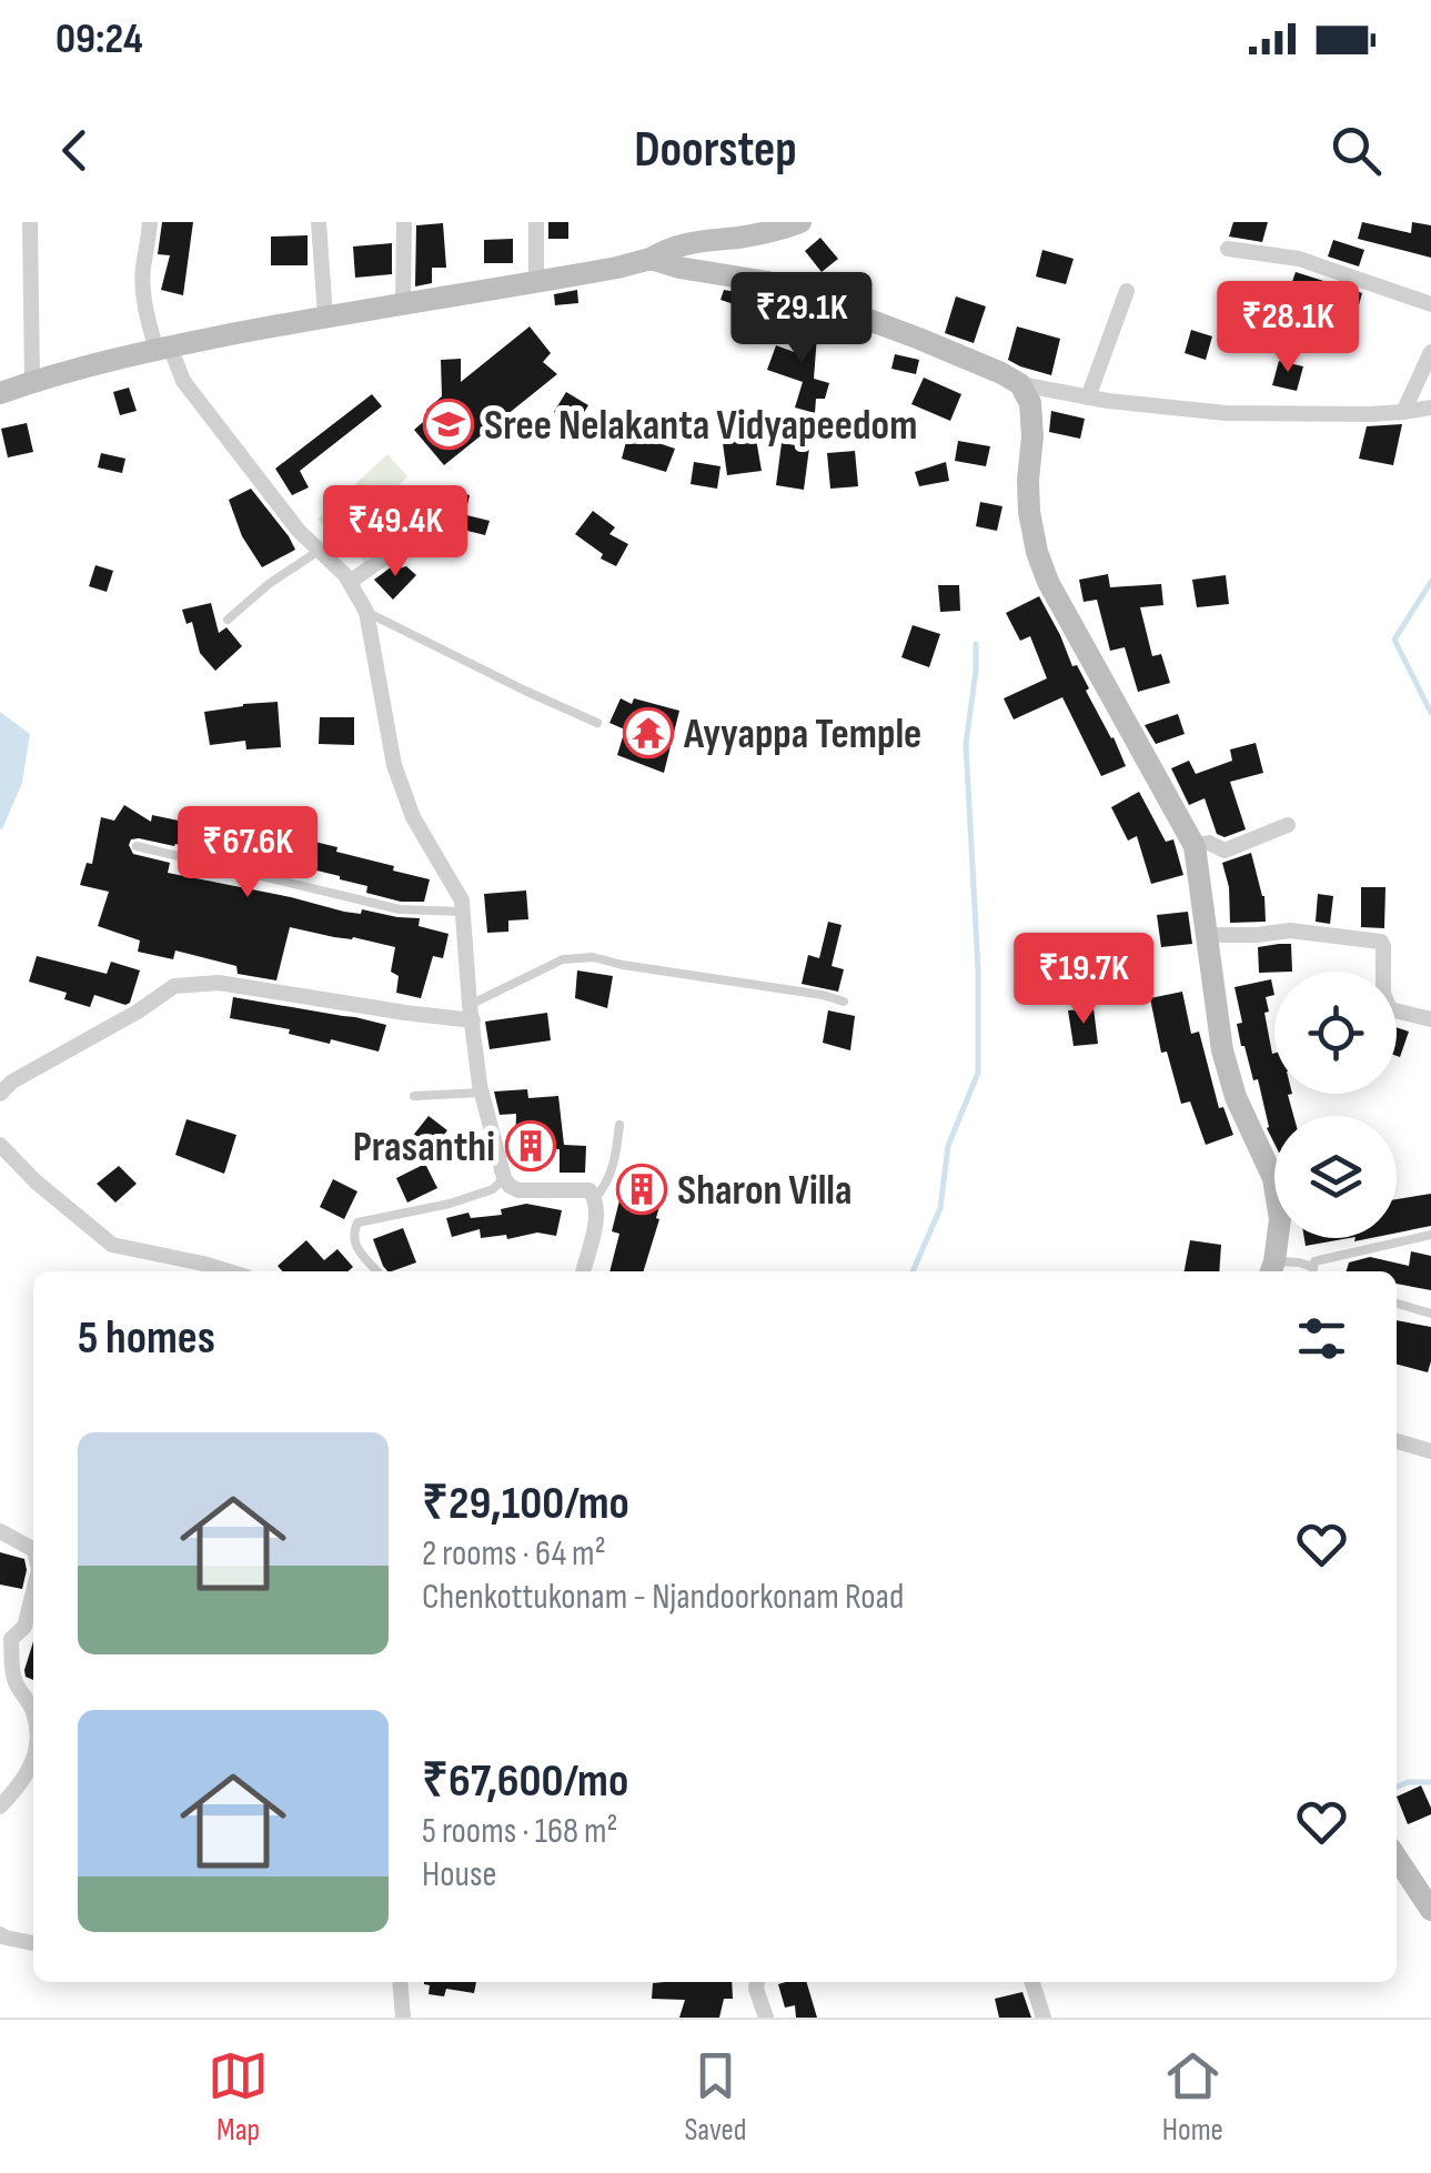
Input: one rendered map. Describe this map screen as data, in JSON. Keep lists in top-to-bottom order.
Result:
{
  "places": {
    "school or university": ["Sree Nelakanta Vidyapeedom"],
    "temple": ["Ayyappa Temple"],
    "building": ["Prasanthi", "Sharon Villa"]
  },
  "page": {
    "status": "09:24",
    "header": "Doorstep",
    "price": [
      "₹29.1K",
      "₹28.1K",
      "₹49.4K",
      "₹67.6K",
      "₹19.7K"
    ],
    "heading": "5 homes",
    "list": [
      {
        "name": "₹29,100/mo",
        "note": "2 rooms · 64 m² · Chenkottukonam - Njandoorkonam Road"
      },
      {
        "name": "₹67,600/mo",
        "note": "5 rooms · 168 m² · House"
      }
    ],
    "tabs": ["Map", "Saved", "Home"]
  }
}
